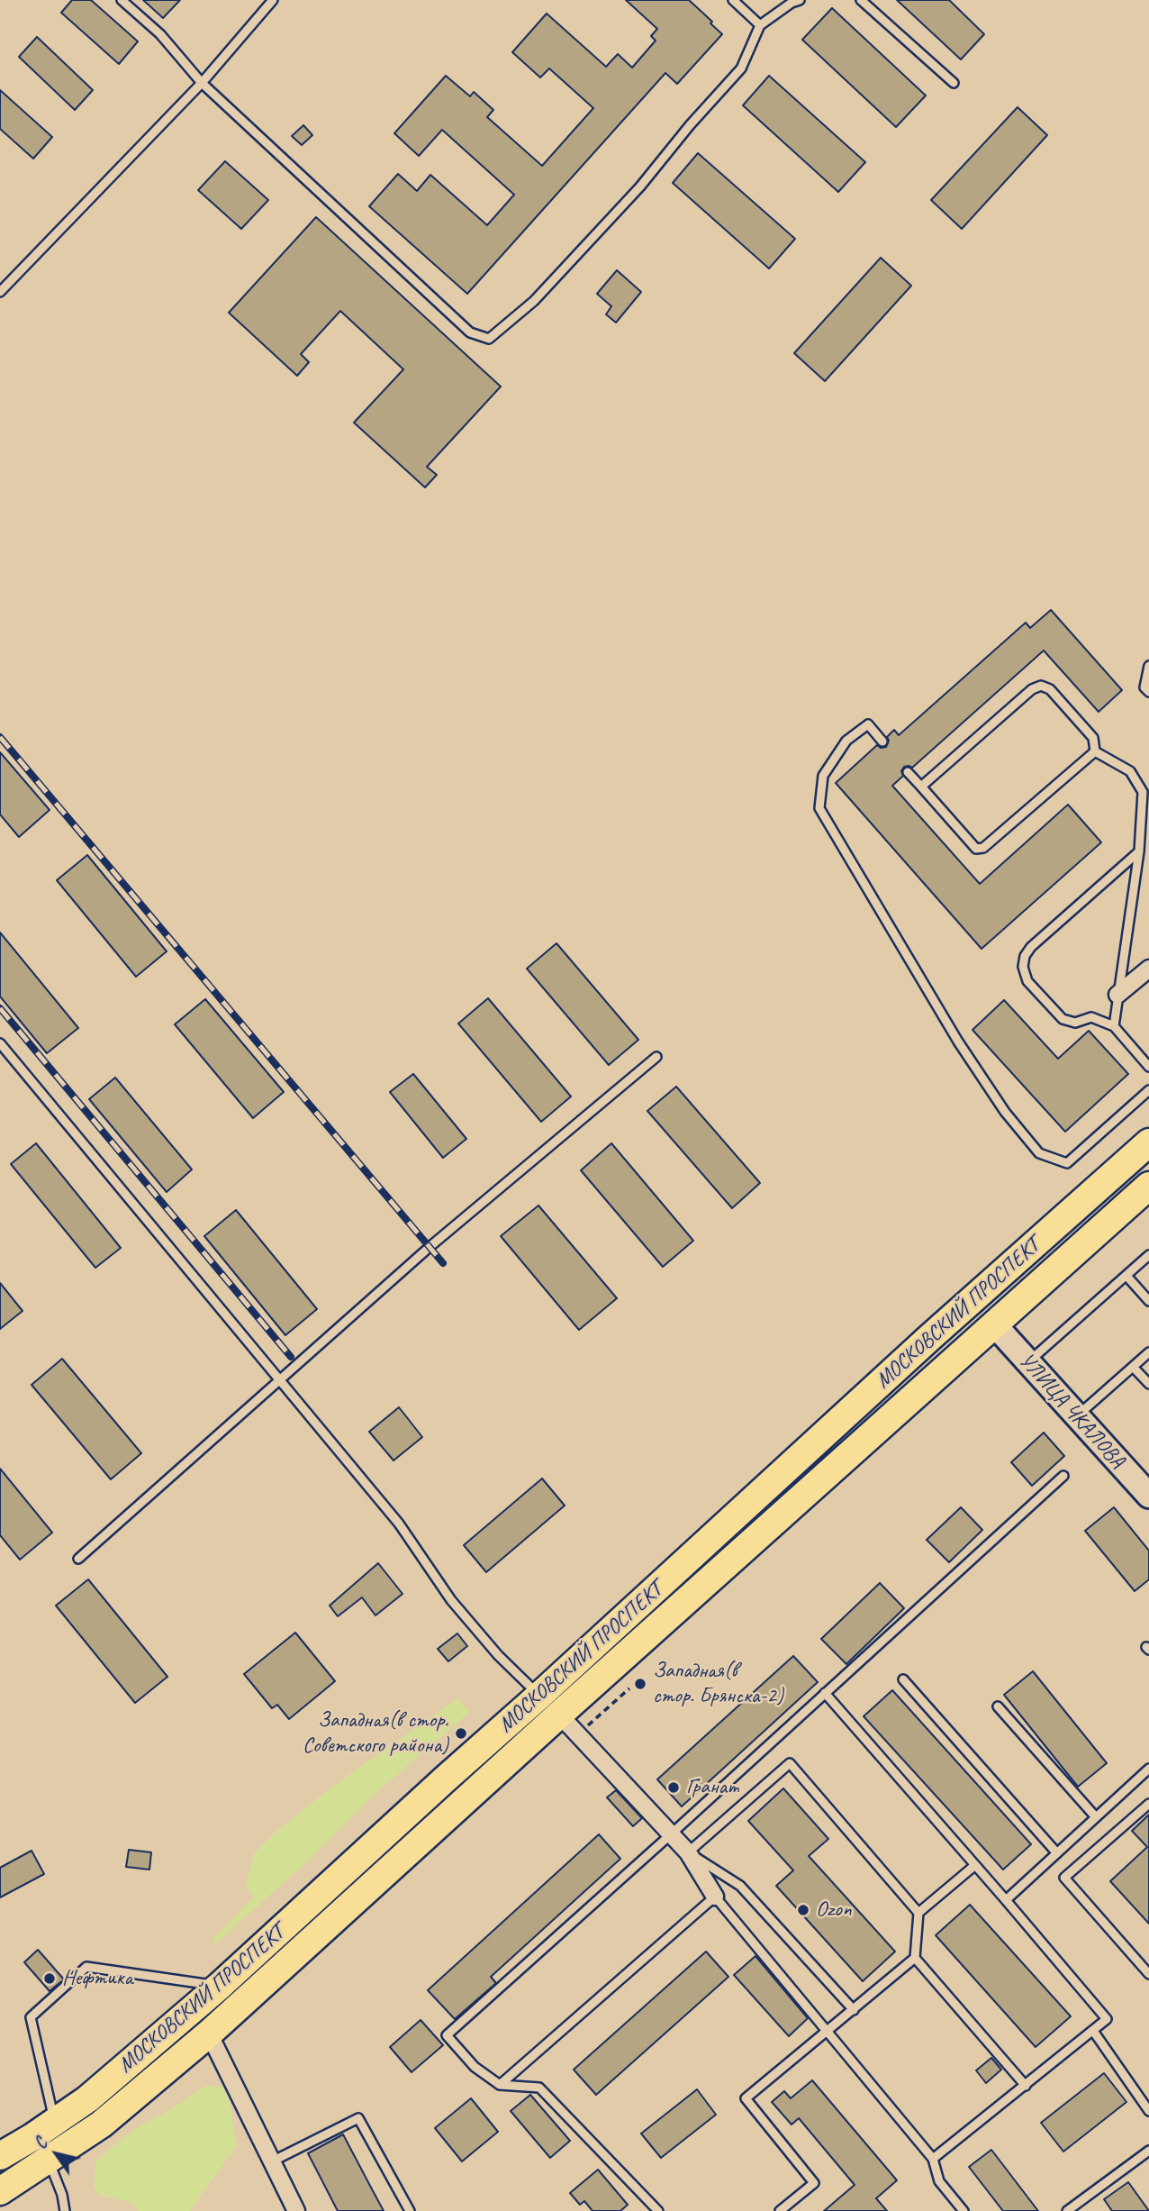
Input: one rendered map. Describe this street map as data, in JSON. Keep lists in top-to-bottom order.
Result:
{
  "streets": {
    "main road": ["МОСКОВСКИЙ ПРОСПЕКТ"],
    "street": ["УЛИЦА ЧКАЛОВА"]
  },
  "crossings": [
    ["МОСКОВСКИЙ ПРОСПЕКТ", "УЛИЦА ЧКАЛОВА"]
  ],
  "places": [
    "Западная(в стор. Брянска-2)",
    "Западная(в стор. Советского района)",
    "Гранат",
    "Ozon",
    "Нефтика"
  ],
  "north": "top left"
}
